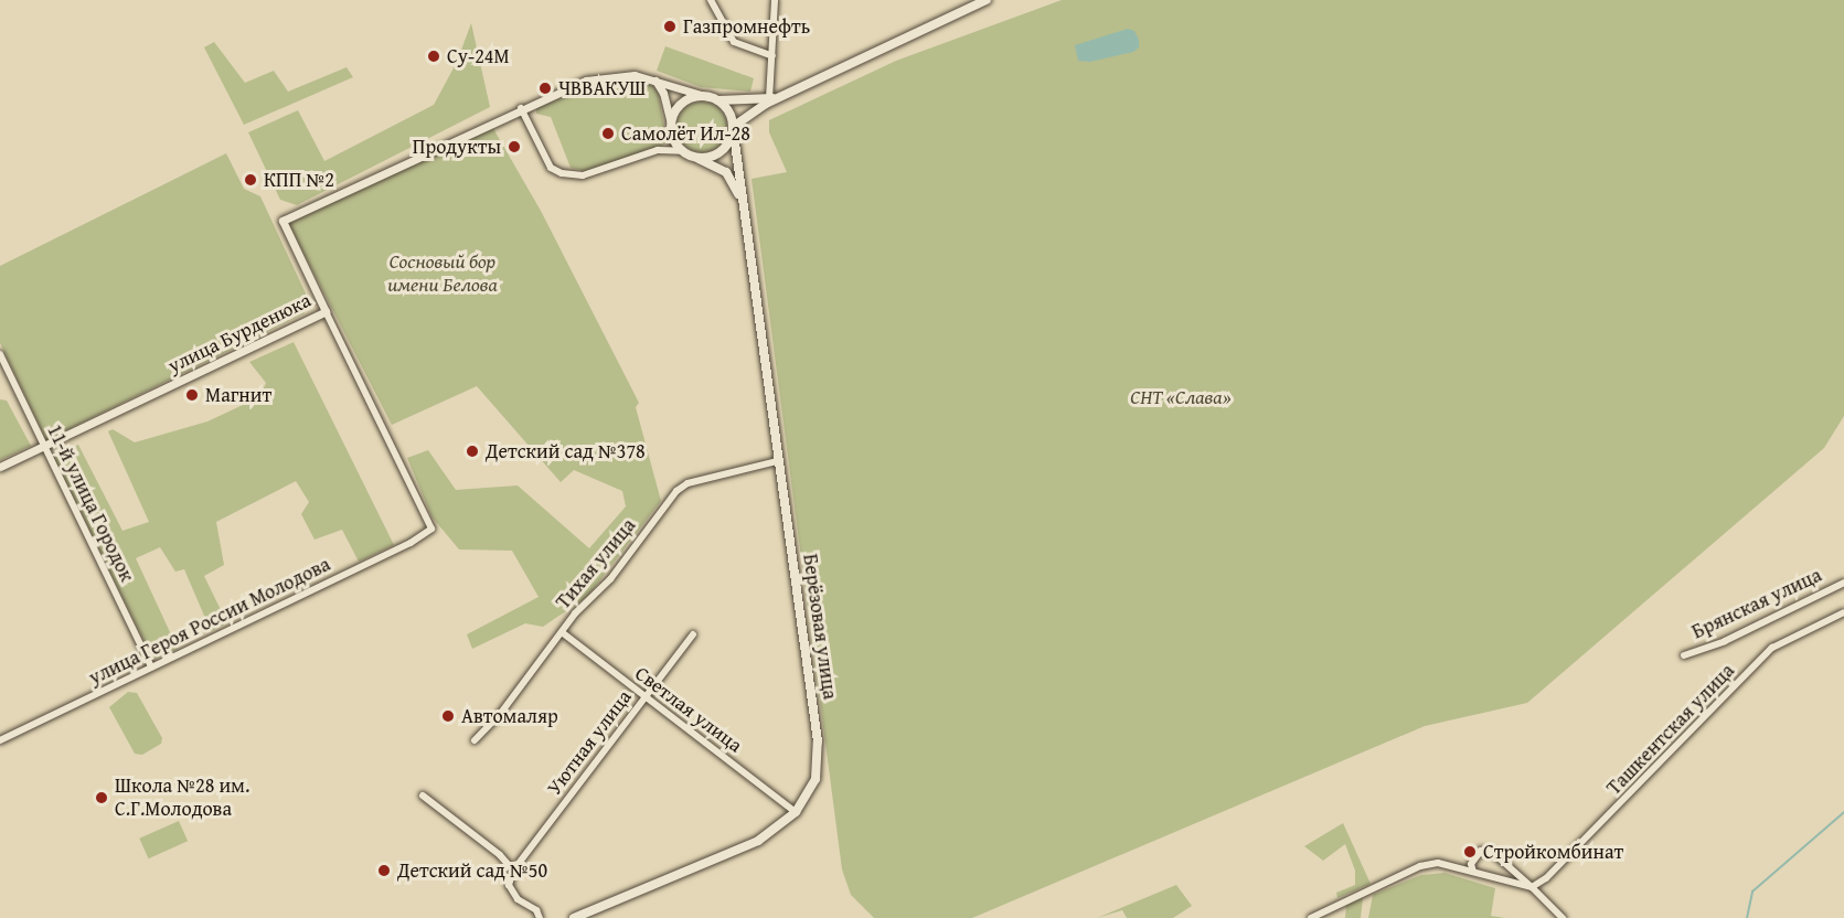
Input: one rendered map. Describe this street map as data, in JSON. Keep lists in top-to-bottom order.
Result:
{
  "streets": {
    "main road": ["Берёзовая улица"],
    "street": [
      "улица Бурденюка",
      "11-й улица Городок",
      "Тихая улица",
      "Брянская улица",
      "улица Героя России Молодова",
      "Светлая улица",
      "Ташкентская улица",
      "Уютная улица"
    ]
  },
  "crossings": [
    ["улица Бурденюка", "11-й улица Городок"],
    ["улица Бурденюка", "улица Героя России Молодова"],
    ["11-й улица Городок", "улица Героя России Молодова"],
    ["Тихая улица", "Берёзовая улица"],
    ["Тихая улица", "Светлая улица"],
    ["Берёзовая улица", "Светлая улица"],
    ["Светлая улица", "Уютная улица"]
  ],
  "parks": ["Сосновый бор имени Белова", "СНТ «Слава»"],
  "places": [
    "Газпромнефть",
    "Су-24М",
    "ЧВВАКУШ",
    "Самолёт Ил-28",
    "Продукты",
    "КПП №2",
    "Магнит",
    "Детский сад №378",
    "Автомаляр",
    "Школа №28 им. С.Г.Молодова",
    "Стройкомбинат",
    "Детский сад №50"
  ]
}
